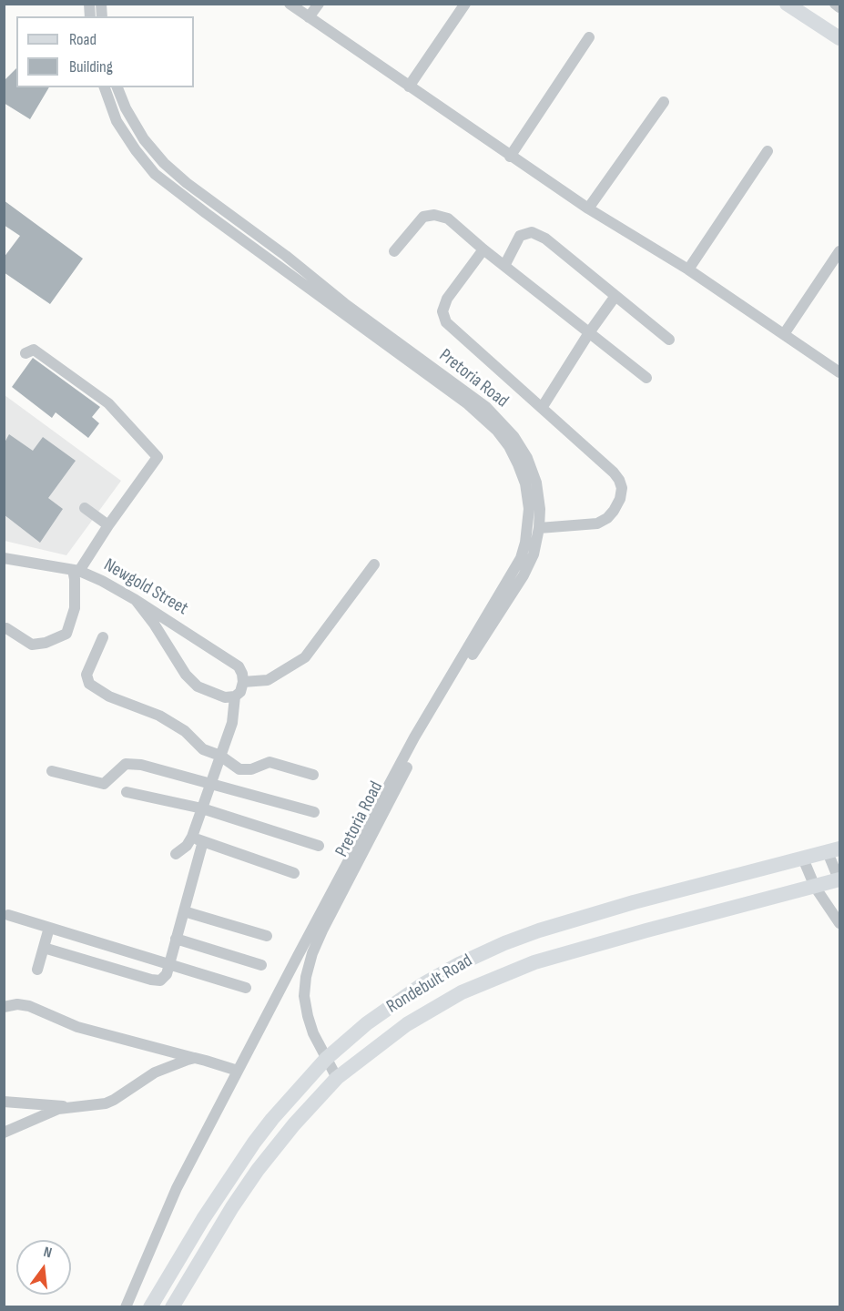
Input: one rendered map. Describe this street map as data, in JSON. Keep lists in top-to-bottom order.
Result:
{
  "streets": {
    "main road": ["Rondebult Road"],
    "street": ["Pretoria Road", "Newgold Street"]
  },
  "legend": ["Road", "Building"],
  "north": "top"
}
